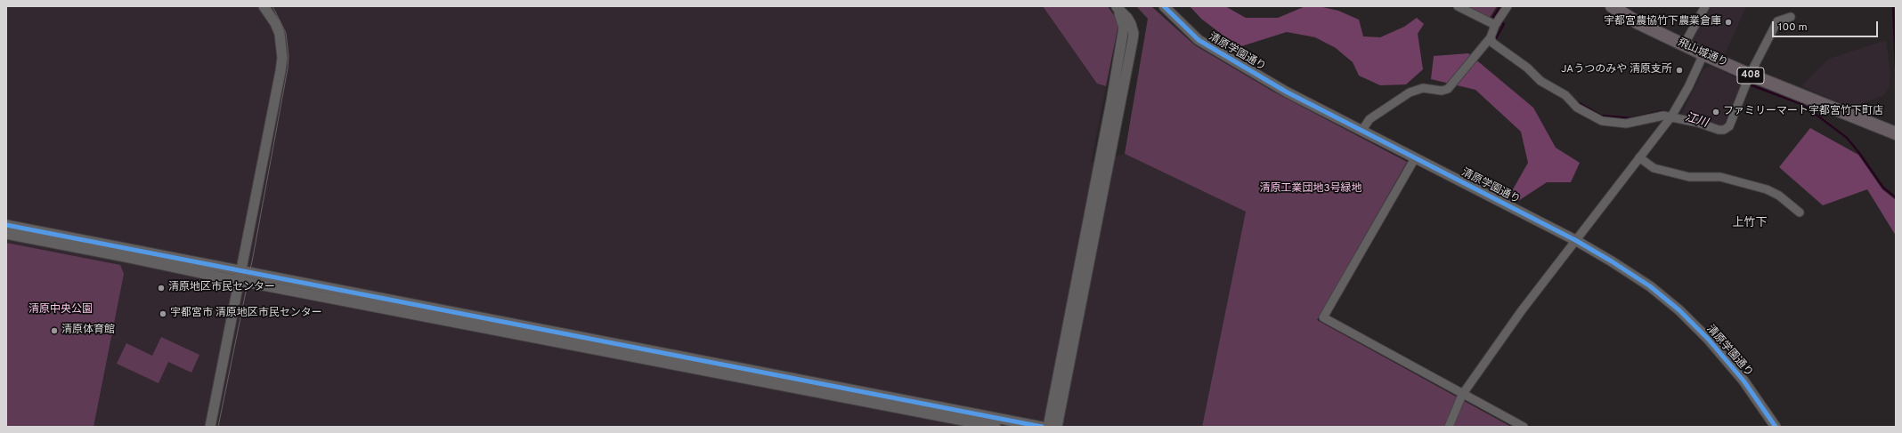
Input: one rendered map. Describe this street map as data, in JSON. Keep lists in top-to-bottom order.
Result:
{
  "streets": {
    "highway": ["飛山城通り", "408"],
    "street": ["清原学園通り"]
  },
  "districts": ["上竹下"],
  "water": ["江川"],
  "parks": ["清原工業団地3号緑地", "清原中央公園"],
  "places": [
    "宇都宮農協竹下農業倉庫",
    "JAうつのみや 清原支所",
    "ファミリーマート宇都宮竹下町店",
    "清原地区市民センター",
    "宇都宮市 清原地区市民センター",
    "清原体育館"
  ],
  "scale_bar": "100 m"
}
